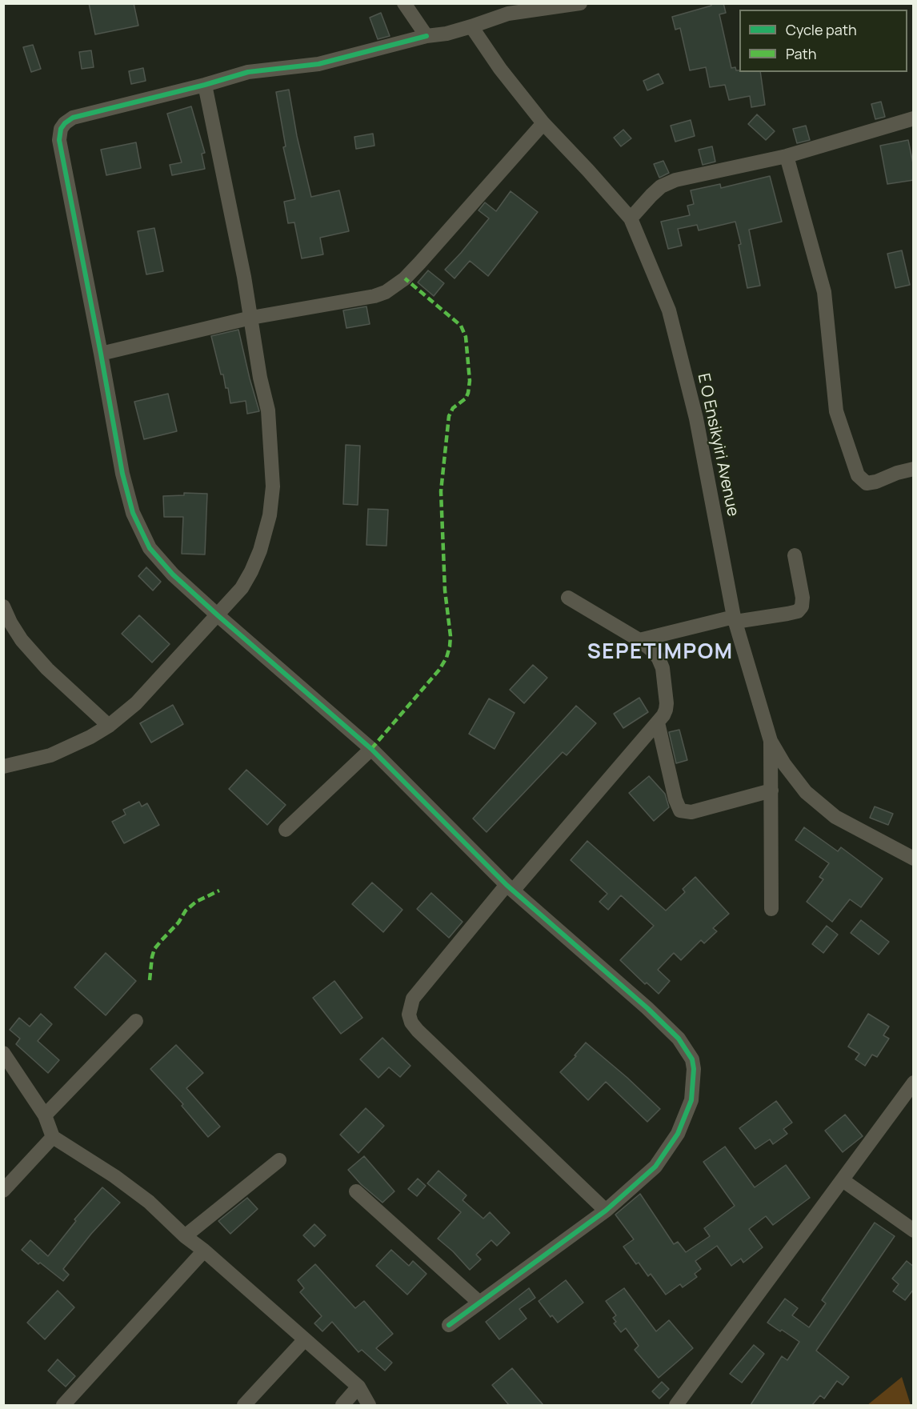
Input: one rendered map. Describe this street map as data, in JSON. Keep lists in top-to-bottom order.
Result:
{
  "streets": {
    "street": ["E O Ensikyiri Avenue"]
  },
  "districts": ["SEPETIMPOM"],
  "legend": ["Cycle path", "Path"]
}
